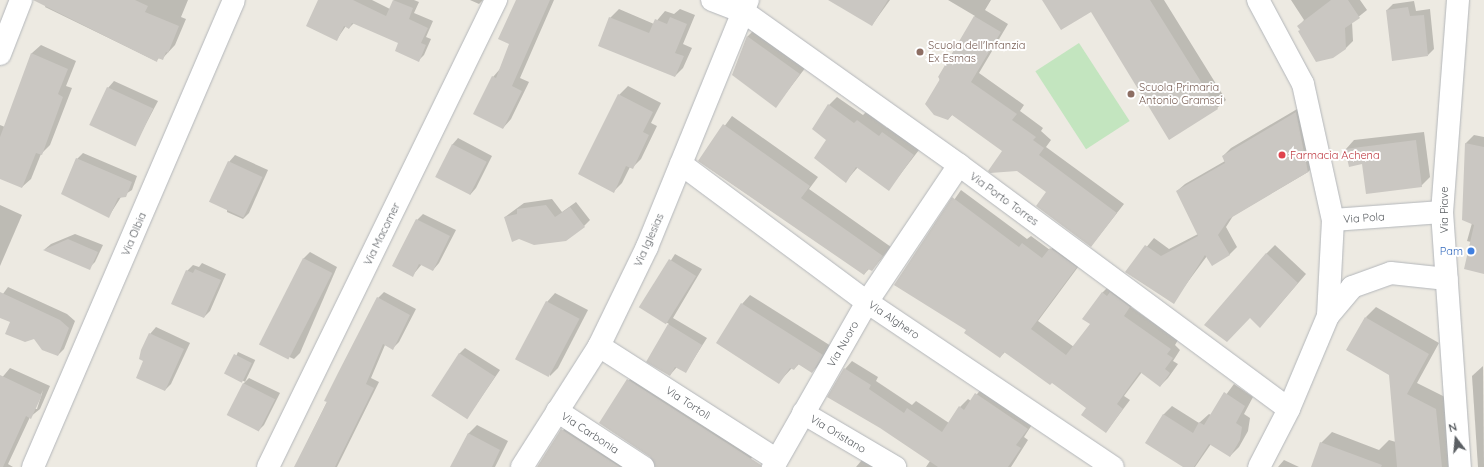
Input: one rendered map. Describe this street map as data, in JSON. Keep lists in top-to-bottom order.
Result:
{
  "streets": {
    "street": [
      "Via Porto Torres",
      "Via Piave",
      "Via Pola",
      "Via Olbia",
      "Via Macomer",
      "Via Iglesias",
      "Via Alghero",
      "Via Nuoro",
      "Via Tortolì",
      "Via Carbonia",
      "Via Oristano"
    ]
  },
  "crossings": [
    ["Via Porto Torres", "Via Pola"],
    ["Via Porto Torres", "Via Iglesias"],
    ["Via Porto Torres", "Via Nuoro"],
    ["Via Piave", "Via Pola"],
    ["Via Iglesias", "Via Alghero"],
    ["Via Iglesias", "Via Tortolì"],
    ["Via Iglesias", "Via Carbonia"],
    ["Via Alghero", "Via Nuoro"],
    ["Via Nuoro", "Via Tortolì"],
    ["Via Nuoro", "Via Oristano"]
  ],
  "places": [
    "Scuola dell'Infanzia Ex Esmas",
    "Scuola Primaria Antonio Gramsci",
    "Farmacia Achena",
    "Pam"
  ],
  "north": "top"
}
